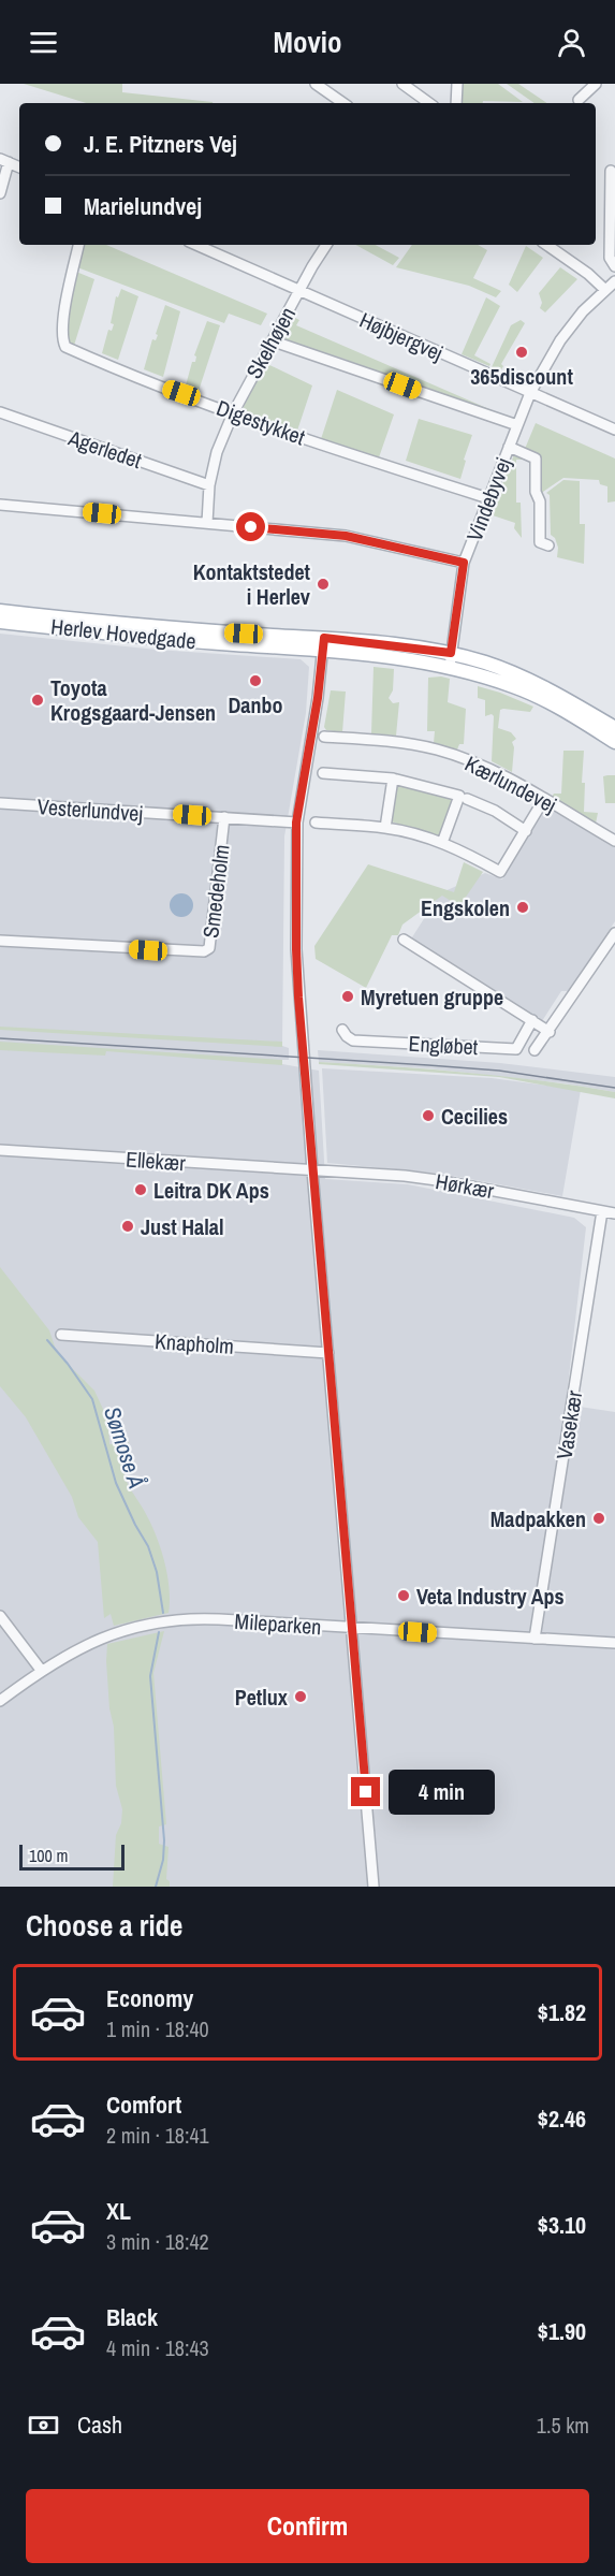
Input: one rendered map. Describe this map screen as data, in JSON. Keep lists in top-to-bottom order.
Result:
{
  "streets": {
    "main road": ["Herlev Hovedgade"],
    "street": [
      "Højbjergvej",
      "Skelhøjen",
      "Digestykket",
      "Agerledet",
      "Vindebyvej",
      "Kærlundevej",
      "Vesterlundvej",
      "Smedeholm",
      "Engløbet",
      "Ellekær",
      "Hørkær",
      "Knapholm",
      "Vasekær",
      "Mileparken"
    ]
  },
  "crossings": [
    ["Højbjergvej", "Skelhøjen"],
    ["Højbjergvej", "Vindebyvej"],
    ["Skelhøjen", "Digestykket"],
    ["Skelhøjen", "Agerledet"],
    ["Digestykket", "Vindebyvej"],
    ["Vindebyvej", "Herlev Hovedgade"],
    ["Vesterlundvej", "Smedeholm"],
    ["Ellekær", "Hørkær"],
    ["Hørkær", "Vasekær"],
    ["Vasekær", "Mileparken"]
  ],
  "water": ["Sømose Å"],
  "places": [
    "365discount",
    "Kontaktstedet i Herlev",
    "Danbo",
    "Toyota Krogsgaard-Jensen",
    "Engskolen",
    "Myretuen gruppe",
    "Cecilies",
    "Leitra DK Aps",
    "Just Halal",
    "Madpakken",
    "Veta Industry Aps",
    "Petlux"
  ],
  "scale_bar": "100 m",
  "page": {
    "header": "Movio",
    "banner": ["J. E. Pitzners Vej", "Marielundvej"],
    "bubble": "4 min",
    "scale": "100 m",
    "heading": "Choose a ride",
    "list": [
      {
        "name": "Economy",
        "note": "1 min · 18:40",
        "value": "$1.82"
      },
      {
        "name": "Comfort",
        "note": "2 min · 18:41",
        "value": "$2.46"
      },
      {
        "name": "XL",
        "note": "3 min · 18:42",
        "value": "$3.10"
      },
      {
        "name": "Black",
        "note": "4 min · 18:43",
        "value": "$1.90"
      }
    ],
    "pay": ["Cash", "1.5 km"],
    "buttons": "Confirm"
  }
}
